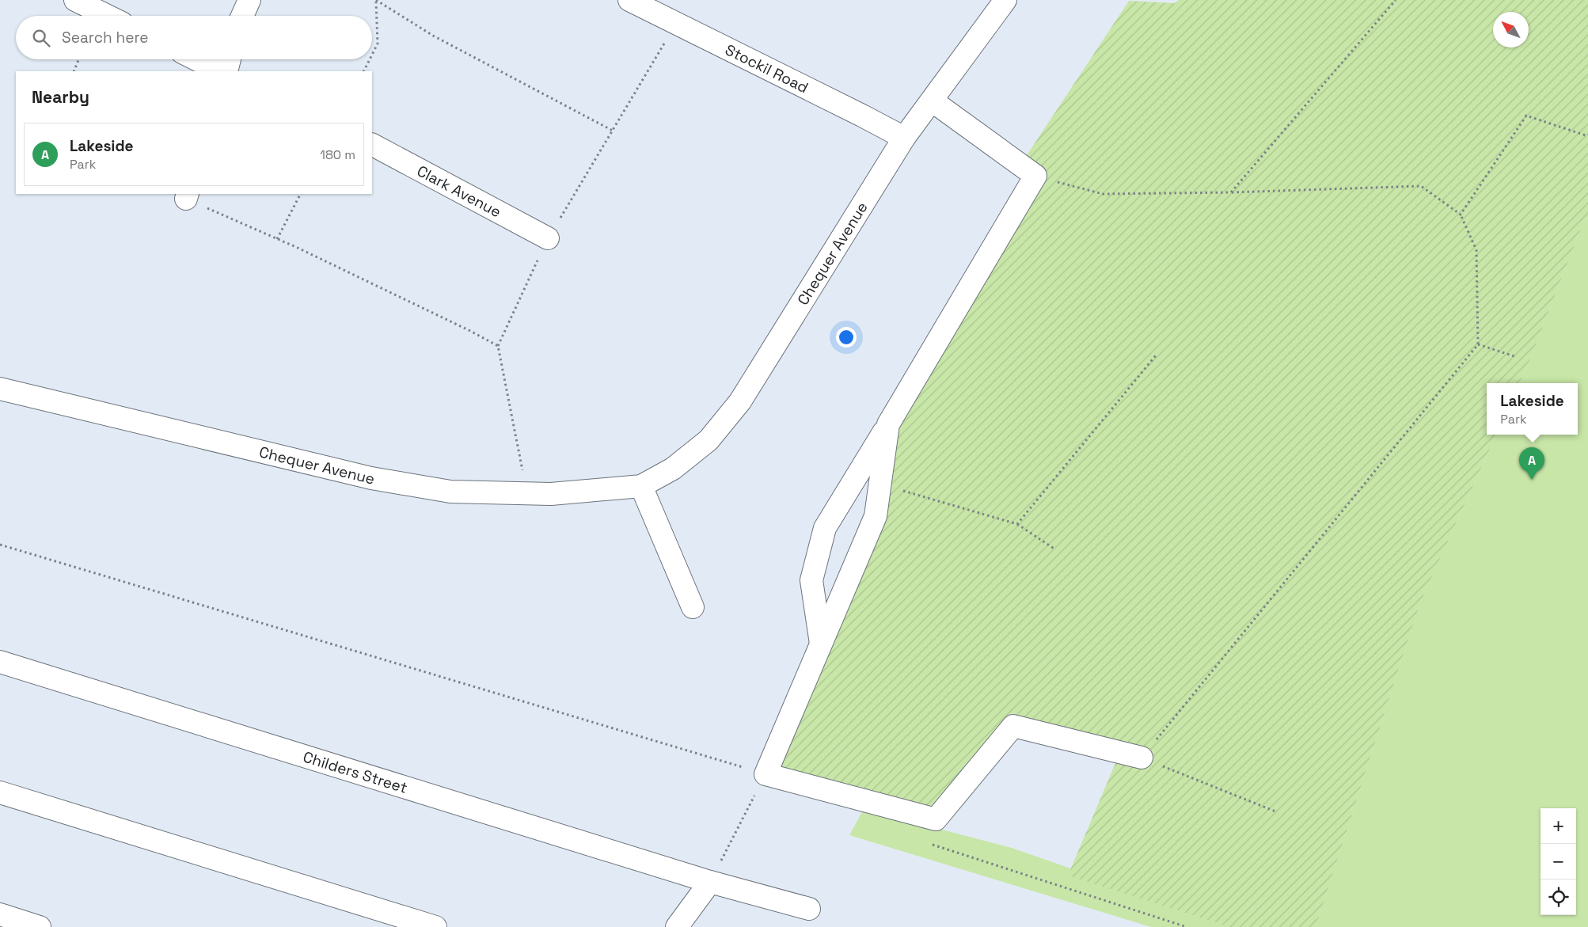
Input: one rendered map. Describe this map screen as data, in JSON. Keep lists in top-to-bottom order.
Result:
{
  "streets": {
    "street": [
      "Stockil Road",
      "Clark Avenue",
      "Chequer Avenue",
      "Childers Street"
    ]
  },
  "crossings": [
    ["Stockil Road", "Chequer Avenue"]
  ],
  "north": "top left",
  "page": {
    "search": "Search here",
    "heading": "Nearby",
    "list": [
      {
        "mark": "A",
        "name": "Lakeside",
        "note": "Park",
        "value": "180 m"
      }
    ],
    "popup": ["Lakeside", "Park"],
    "pins": "A",
    "map_buttons": ["+", "−"]
  }
}
